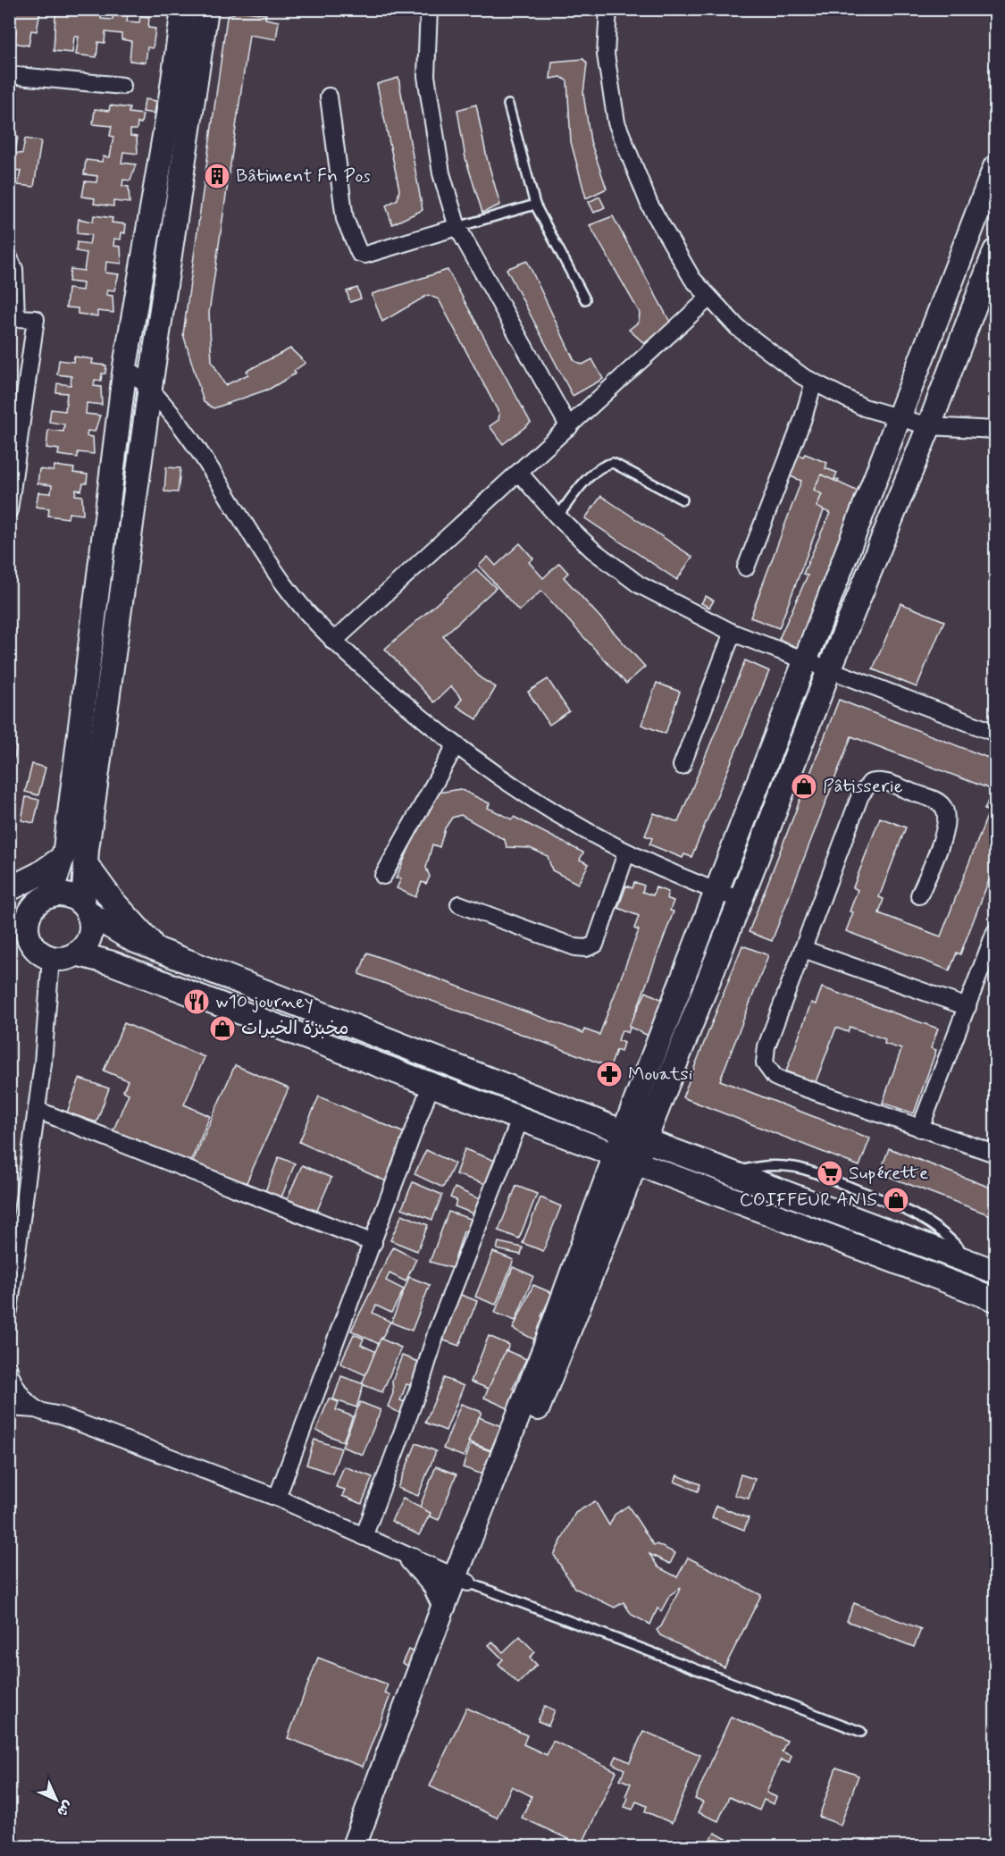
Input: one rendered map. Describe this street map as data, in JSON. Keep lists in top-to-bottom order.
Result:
{
  "places": {
    "building": ["Bâtiment Fn Pos"],
    "shop": ["Pâtisserie", "مخبزة الخيرات", "COIFFEUR ANIS"],
    "restaurant": ["w10 journey"],
    "pharmacy": ["Mouatsi"],
    "supermarket": ["Supérette"]
  },
  "north": "bottom right"
}
